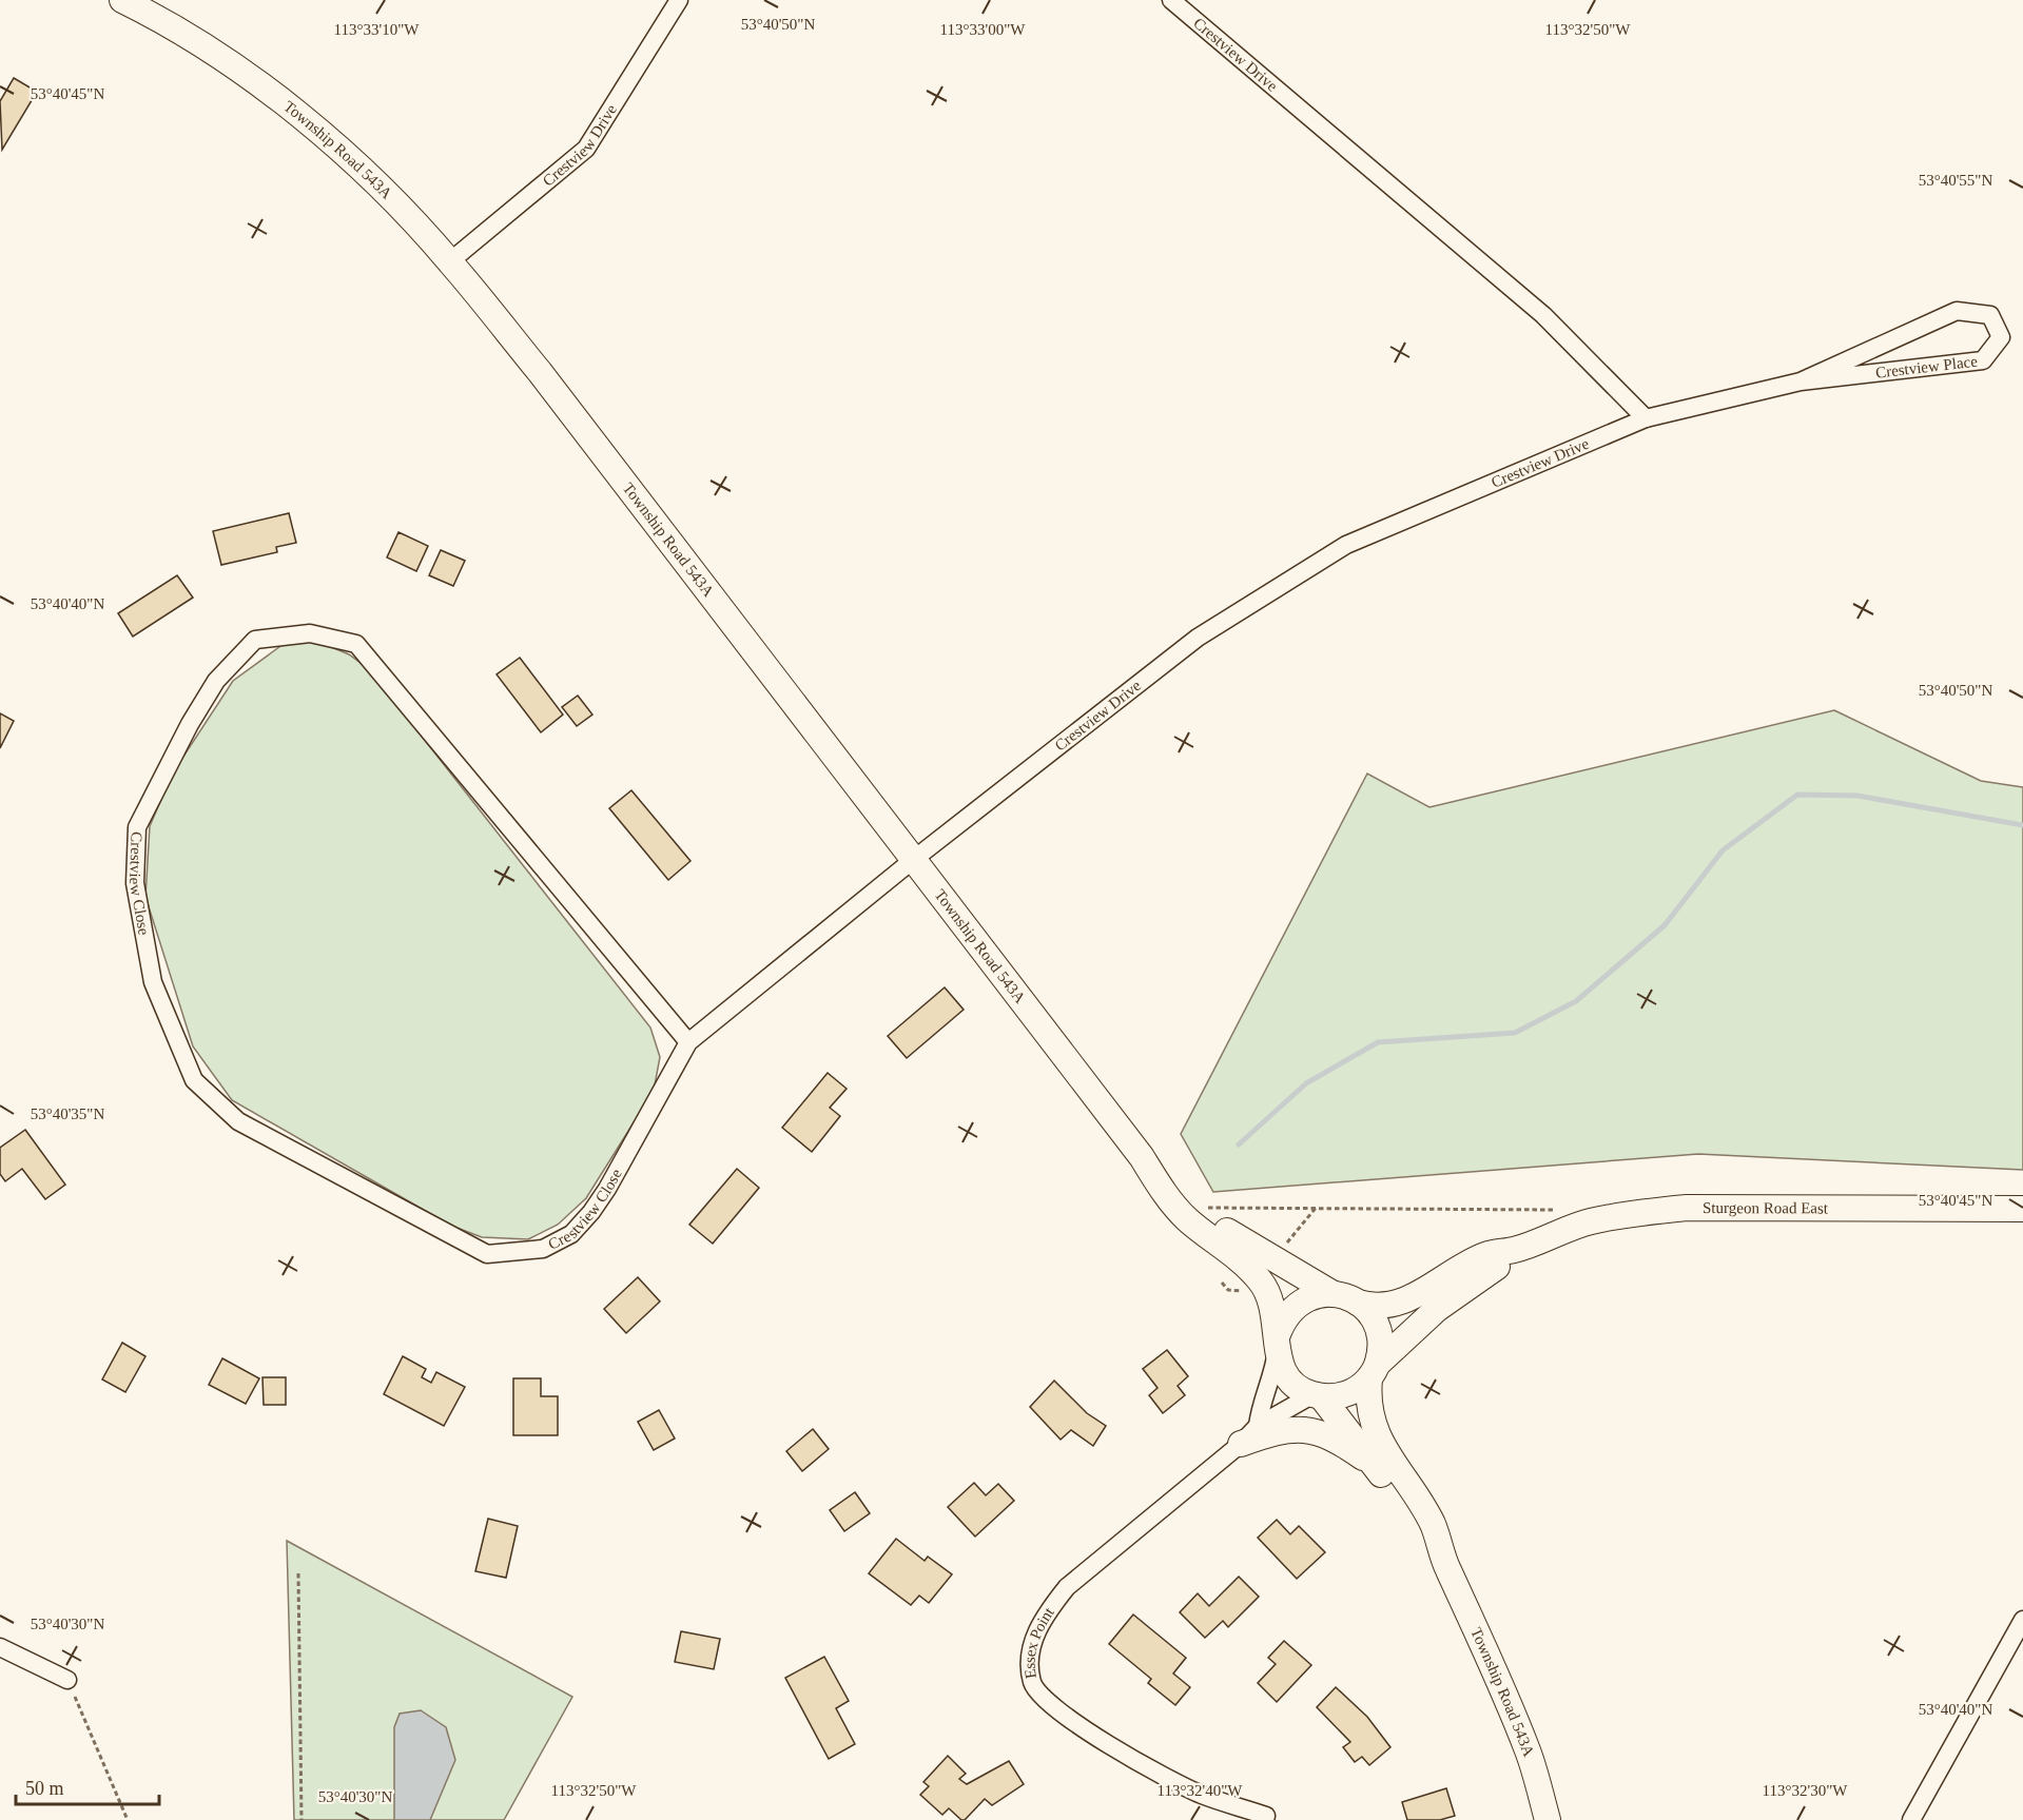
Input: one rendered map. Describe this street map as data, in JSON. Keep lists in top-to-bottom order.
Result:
{
  "streets": {
    "main road": ["Township Road 543A", "Sturgeon Road East"],
    "street": [
      "Crestview Drive",
      "Crestview Place",
      "Crestview Close",
      "Essex Point"
    ]
  },
  "crossings": [
    ["Crestview Drive", "Township Road 543A"],
    ["Crestview Drive", "Crestview Place"],
    ["Crestview Drive", "Crestview Close"],
    ["Township Road 543A", "Crestview Close"],
    ["Township Road 543A", "Sturgeon Road East"],
    ["Township Road 543A", "Essex Point"],
    ["Sturgeon Road East", "Essex Point"]
  ],
  "scale_bar": "50 m",
  "coordinates": [
    "53°40'50\"N",
    "113°33'10\"W",
    "113°33'00\"W",
    "113°32'50\"W",
    "53°40'45\"N",
    "53°40'55\"N",
    "53°40'40\"N",
    "53°40'35\"N",
    "53°40'30\"N",
    "113°32'40\"W",
    "113°32'30\"W"
  ]
}
